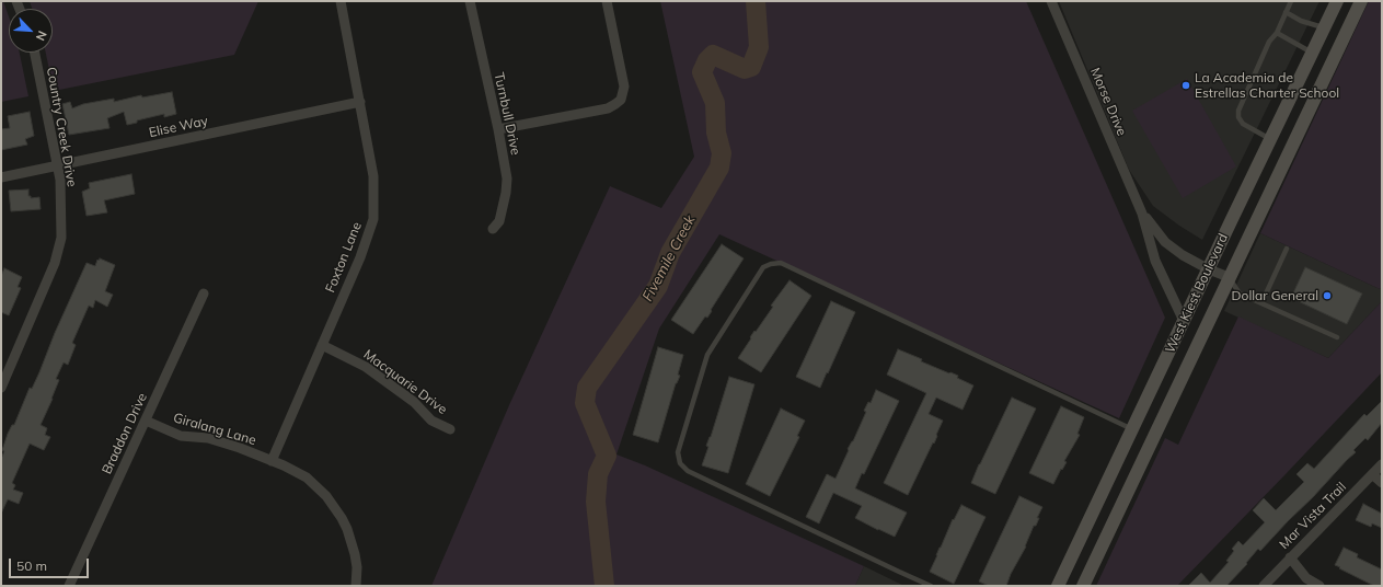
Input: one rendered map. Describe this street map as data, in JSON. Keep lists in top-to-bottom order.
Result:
{
  "streets": {
    "main road": ["West Kiest Boulevard"],
    "street": [
      "Morse Drive",
      "Turnbull Drive",
      "Country Creek Drive",
      "Elise Way",
      "Foxton Lane",
      "Macquarie Drive",
      "Giralang Lane",
      "Braddon Drive",
      "Mar Vista Trail"
    ]
  },
  "crossings": [
    ["Morse Drive", "West Kiest Boulevard"],
    ["Country Creek Drive", "Elise Way"],
    ["Elise Way", "Foxton Lane"],
    ["Foxton Lane", "Macquarie Drive"],
    ["Foxton Lane", "Giralang Lane"],
    ["Giralang Lane", "Braddon Drive"]
  ],
  "water": ["Fivemile Creek"],
  "places": ["La Academia de Estrellas Charter School", "Dollar General"],
  "scale_bar": "50 m",
  "north": "bottom right"
}
